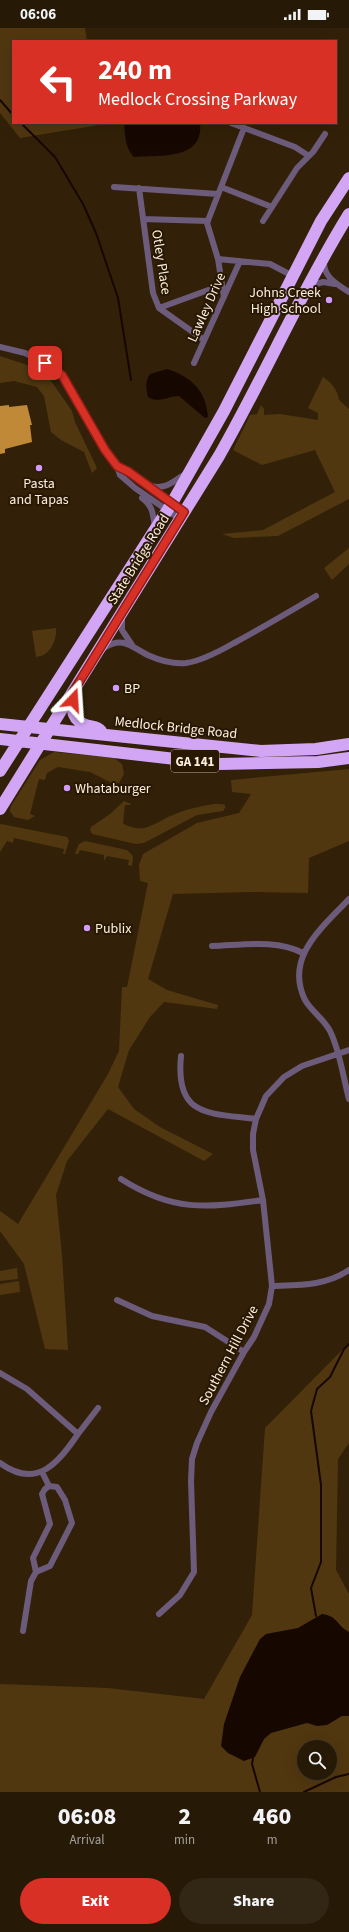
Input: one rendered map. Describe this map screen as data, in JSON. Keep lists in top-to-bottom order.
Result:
{
  "streets": {
    "highway": ["State Bridge Road", "Medlock Bridge Road", "GA 141"],
    "street": ["Otley Place", "Lawley Drive", "Southern Hill Drive"]
  },
  "crossings": [
    ["Otley Place", "Lawley Drive"],
    ["State Bridge Road", "Medlock Bridge Road"],
    ["State Bridge Road", "GA 141"]
  ],
  "places": [
    "Johns Creek High School",
    "Pasta and Tapas",
    "BP",
    "Whataburger",
    "Publix"
  ],
  "page": {
    "status": "06:06",
    "turn": ["240 m", "Medlock Crossing Parkway"],
    "eta": [
      "06:08",
      "Arrival",
      "2",
      "min",
      "460",
      "m"
    ],
    "buttons": ["Exit", "Share"]
  }
}
